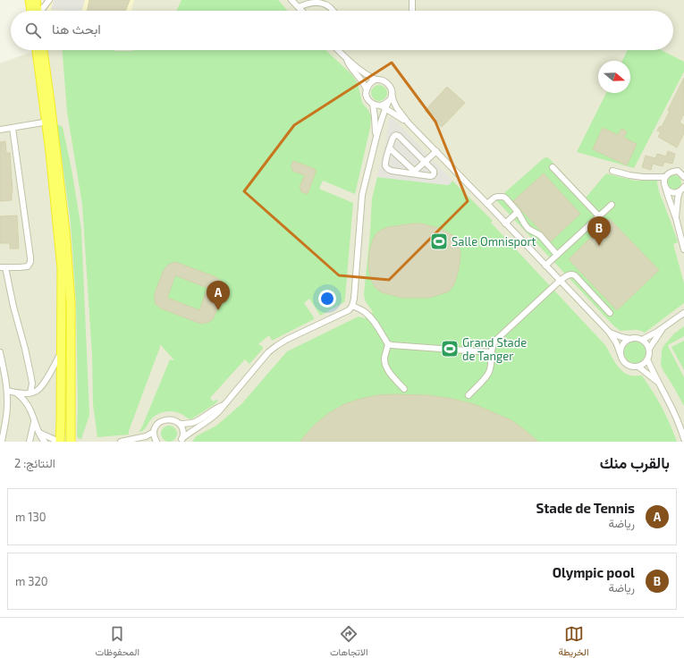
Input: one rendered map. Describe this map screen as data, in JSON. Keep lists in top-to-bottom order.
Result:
{
  "places": {
    "sports": ["Salle Omnisport", "Grand Stade de Tanger"]
  },
  "north": "right",
  "page": {
    "search": "ابحث هنا",
    "pins": ["B", "A"],
    "heading": ["بالقرب منك", "النتائج: 2"],
    "list": [
      {
        "mark": "A",
        "name": "Stade de Tennis",
        "note": "رياضة",
        "value": "130 m"
      },
      {
        "mark": "B",
        "name": "Olympic pool",
        "note": "رياضة",
        "value": "320 m"
      }
    ],
    "nav": ["الخريطة", "الاتجاهات", "المحفوظات"]
  }
}
